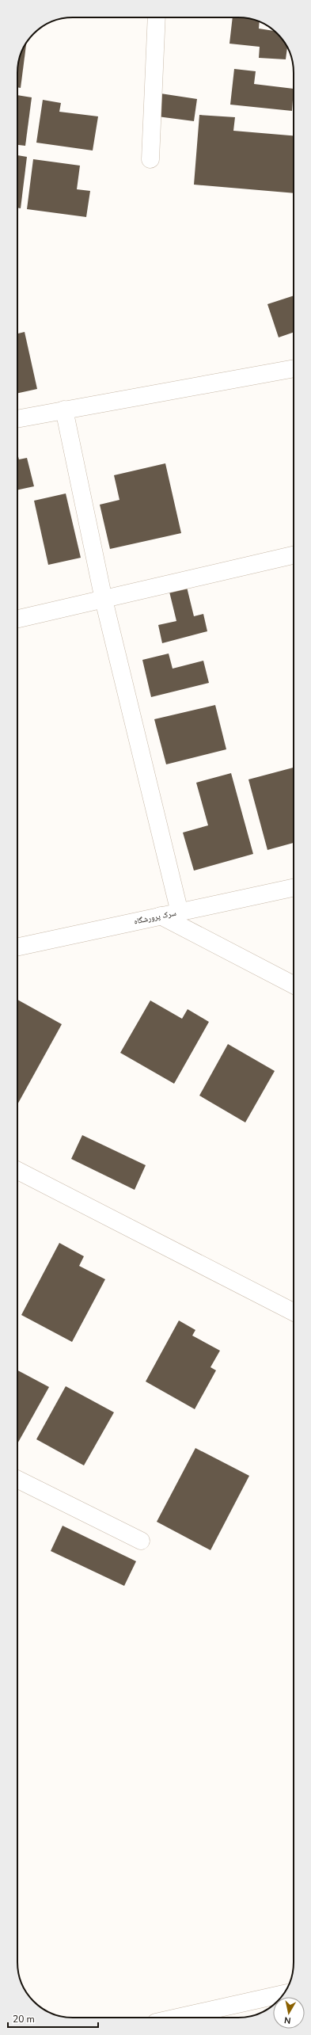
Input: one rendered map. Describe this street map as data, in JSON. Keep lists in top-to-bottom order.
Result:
{
  "streets": {
    "street": ["سرک پرورشگاه"]
  },
  "scale_bar": "20 m",
  "north": "bottom"
}
